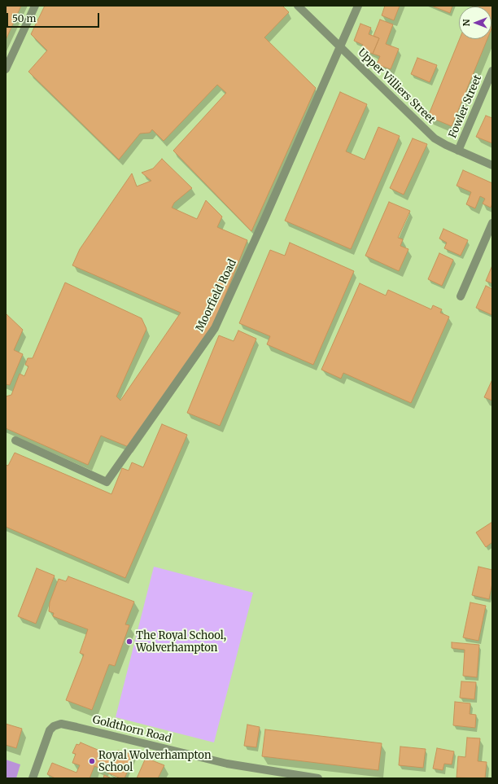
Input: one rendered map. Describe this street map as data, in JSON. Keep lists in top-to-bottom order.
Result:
{
  "streets": {
    "street": [
      "Upper Villiers Street",
      "Fowler Street",
      "Moorfield Road",
      "Goldthorn Road"
    ]
  },
  "crossings": [
    ["Upper Villiers Street", "Fowler Street"],
    ["Upper Villiers Street", "Moorfield Road"]
  ],
  "places": ["The Royal School, Wolverhampton", "Royal Wolverhampton School"],
  "scale_bar": "50 m",
  "north": "left"
}
